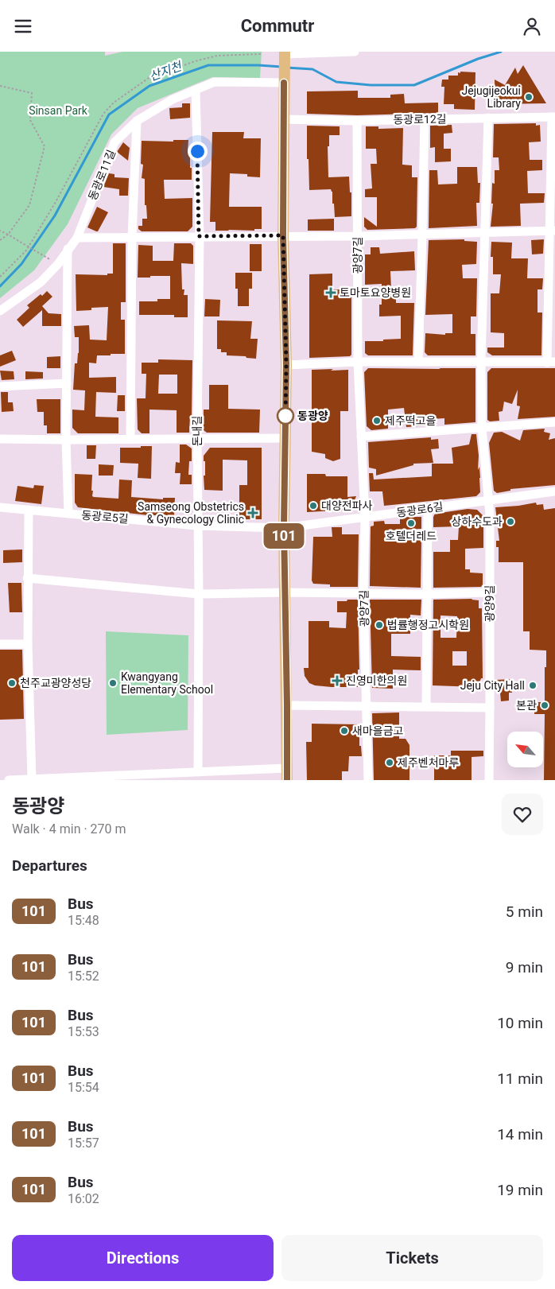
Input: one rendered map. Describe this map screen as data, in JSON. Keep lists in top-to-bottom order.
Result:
{
  "streets": {
    "street": [
      "동광로12길",
      "동광로11길",
      "광양7길",
      "돈내길",
      "동광로6길",
      "동광로5길",
      "광양9길"
    ]
  },
  "crossings": [
    ["동광로12길", "광양7길"],
    ["동광로12길", "광양9길"],
    ["동광로11길", "돈내길"],
    ["동광로11길", "동광로5길"],
    ["광양7길", "동광로6길"],
    ["돈내길", "동광로5길"],
    ["동광로6길", "동광로5길"],
    ["동광로6길", "광양9길"]
  ],
  "water": ["산지천"],
  "parks": ["Sinsan Park"],
  "places": {
    "other": [
      "Jejugijeokui Library",
      "동광양",
      "제주떡고을",
      "대양전파사",
      "상하수도과",
      "호텔더레드",
      "법률행정고시학원",
      "천주교광양성당",
      "Kwangyang Elementary School",
      "Jeju City Hall",
      "본관",
      "새마을금고",
      "제주벤처마루"
    ],
    "health": ["토마토요양병원", "Samseong Obstetrics & Gynecology Clinic", "진영미한의원"]
  },
  "lines": ["bus line 101"],
  "north": "top left",
  "page": {
    "header": "Commutr",
    "on_map": "101",
    "heading": [
      ["동광양", "Walk · 4 min · 270 m"],
      "Departures"
    ],
    "list": [
      {
        "mark": "101",
        "name": "Bus",
        "note": "15:48",
        "value": "5 min"
      },
      {
        "mark": "101",
        "name": "Bus",
        "note": "15:52",
        "value": "9 min"
      },
      {
        "mark": "101",
        "name": "Bus",
        "note": "15:53",
        "value": "10 min"
      },
      {
        "mark": "101",
        "name": "Bus",
        "note": "15:54",
        "value": "11 min"
      },
      {
        "mark": "101",
        "name": "Bus",
        "note": "15:57",
        "value": "14 min"
      },
      {
        "mark": "101",
        "name": "Bus",
        "note": "16:02",
        "value": "19 min"
      }
    ],
    "buttons": ["Directions", "Tickets"]
  }
}
